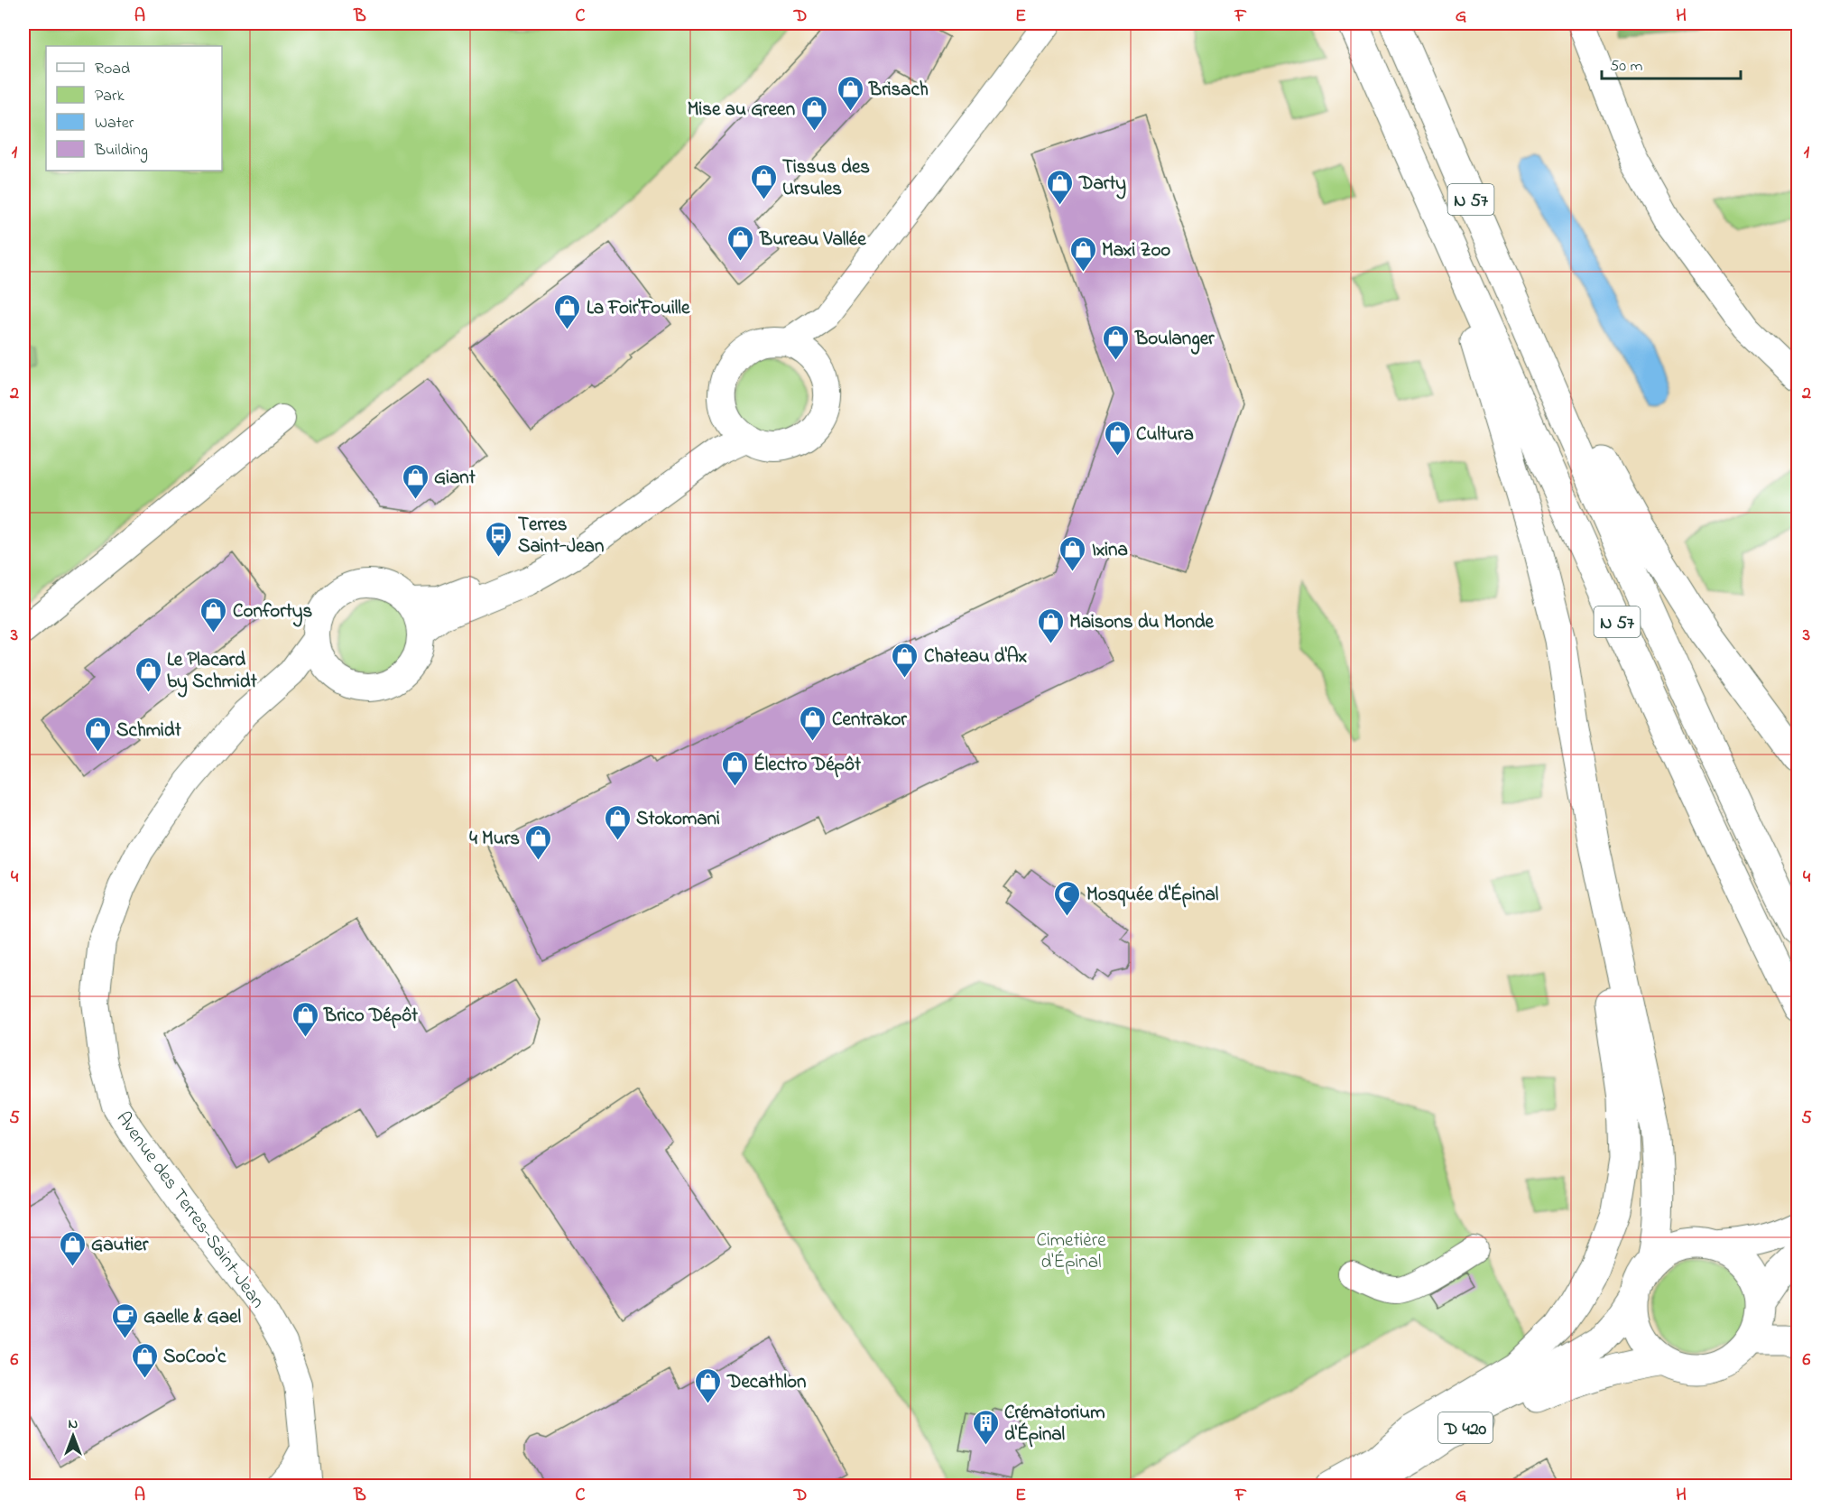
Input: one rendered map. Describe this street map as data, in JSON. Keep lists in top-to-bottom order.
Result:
{
  "streets": {
    "main road": ["N 57", "D 420"],
    "street": ["Avenue des Terres-Saint-Jean"]
  },
  "parks": ["Cimetière d'Épinal"],
  "places": {
    "shop": [
      "Brisach",
      "Mise au Green",
      "Tissus des Ursules",
      "Darty",
      "Bureau Vallée",
      "Maxi Zoo",
      "La Foir'Fouille",
      "Boulanger",
      "Cultura",
      "Giant",
      "Ixina",
      "Confortys",
      "Maisons du Monde",
      "Chateau d'Ax",
      "Le Placard by Schmidt",
      "Centrakor",
      "Schmidt",
      "Électro Dépôt",
      "Stokomani",
      "4 Murs",
      "Brico Dépôt",
      "Gautier",
      "SoCoo'c",
      "Decathlon"
    ],
    "bus stop": ["Terres Saint-Jean"],
    "mosque": ["Mosquée d'Épinal"],
    "cafe": ["Gaelle & Gael"],
    "building": ["Crématorium d'Épinal"]
  },
  "legend": [
    "Road",
    "Park",
    "Water",
    "Building"
  ],
  "scale_bar": "50 m",
  "north": "top",
  "grid": {
    "columns": [
      "A",
      "B",
      "C",
      "D",
      "E",
      "F",
      "G",
      "H"
    ],
    "rows": [
      "1",
      "2",
      "3",
      "4",
      "5",
      "6"
    ]
  }
}
